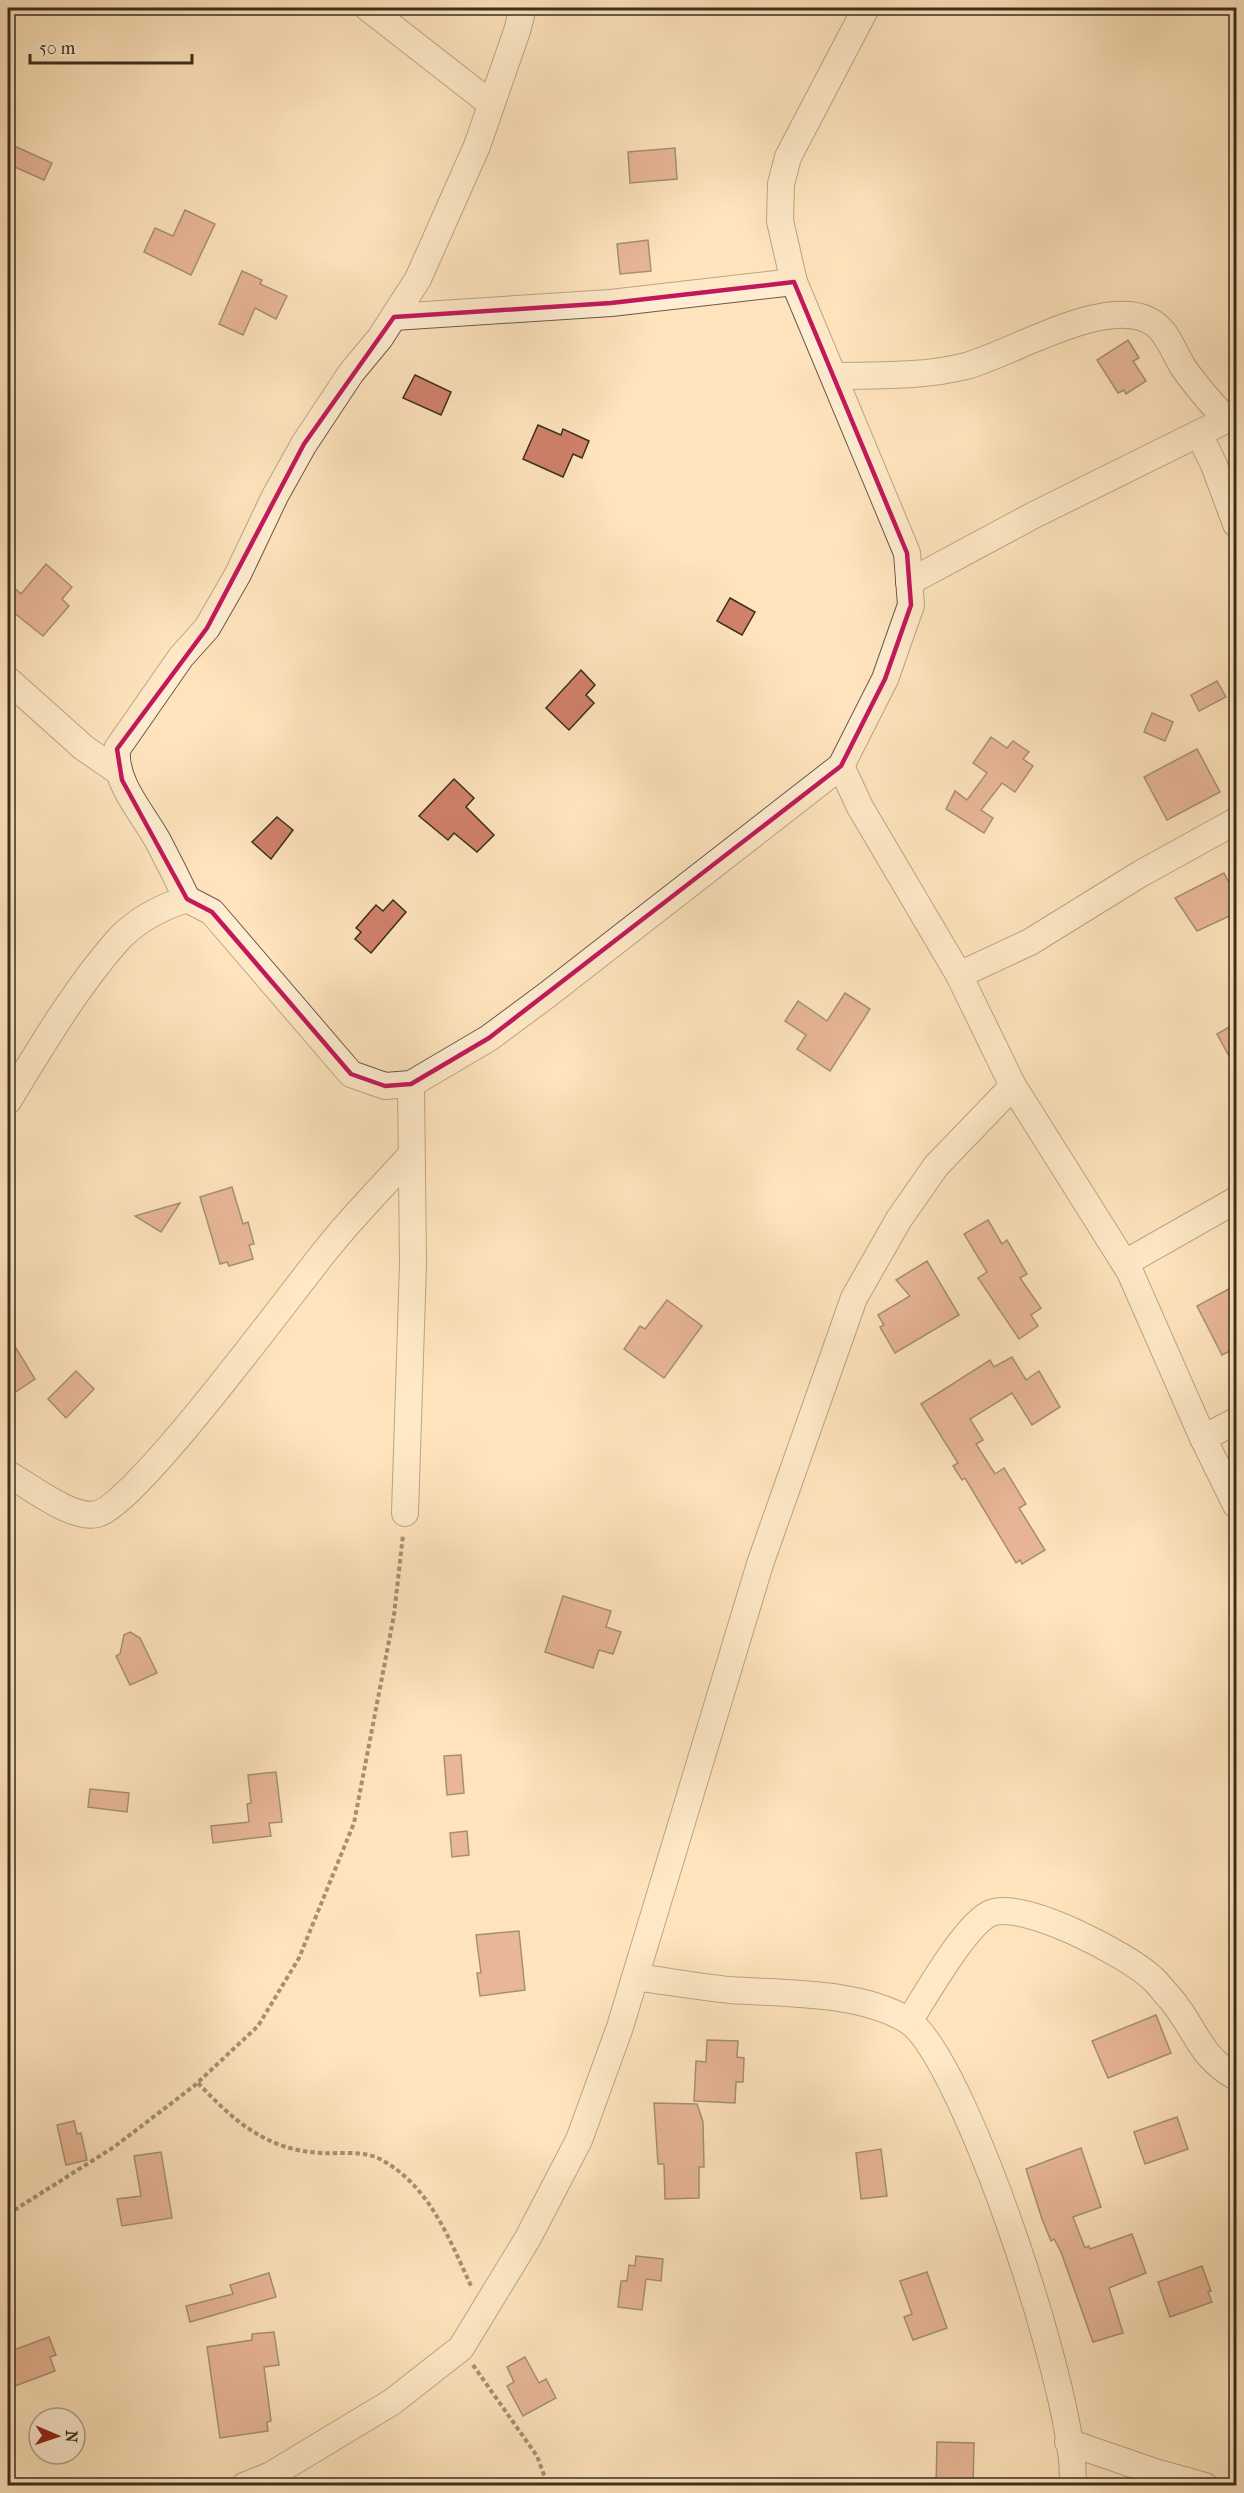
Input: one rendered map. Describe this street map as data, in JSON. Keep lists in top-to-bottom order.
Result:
{
  "scale_bar": "50 m",
  "north": "right"
}
